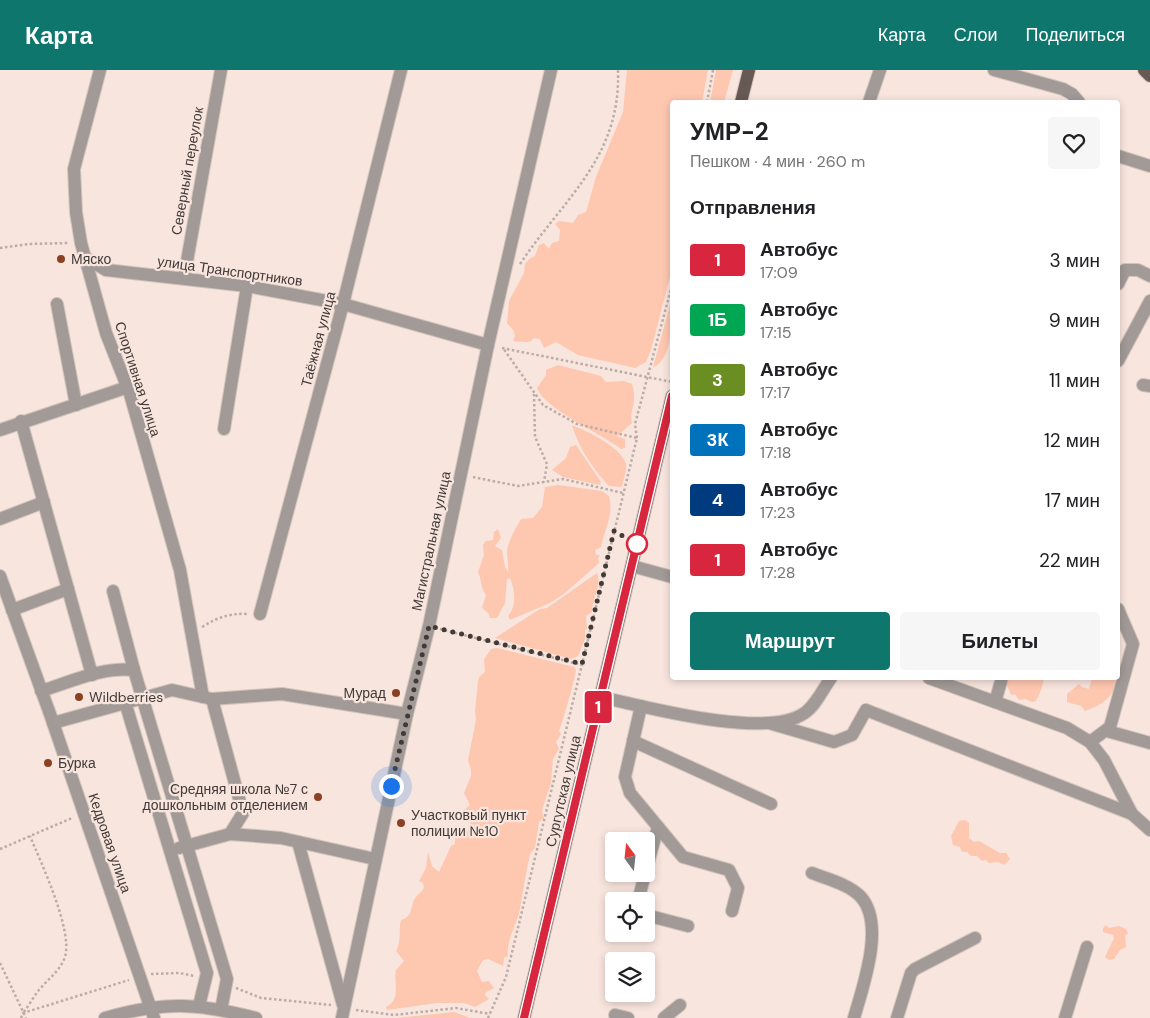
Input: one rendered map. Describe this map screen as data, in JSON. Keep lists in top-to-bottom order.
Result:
{
  "streets": {
    "main road": ["Сургутская улица"],
    "street": [
      "Северный переулок",
      "улица Транспортников",
      "Таёжная улица",
      "Спортивная улица",
      "Магистральная улица",
      "Кедровая улица"
    ]
  },
  "crossings": [
    ["Северный переулок", "улица Транспортников"],
    ["улица Транспортников", "Таёжная улица"],
    ["улица Транспортников", "Спортивная улица"],
    ["улица Транспортников", "Магистральная улица"]
  ],
  "places": [
    "Мяско",
    "Мурад",
    "Wildberries",
    "Бурка",
    "Средняя школа №7 с дошкольным отделением",
    "Участковый пункт полиции №10"
  ],
  "lines": ["bus line 1"],
  "north": "top",
  "page": {
    "header": "Карта",
    "nav": ["Карта", "Слои", "Поделиться"],
    "on_map": "1",
    "heading": [
      ["УМР-2", "Пешком · 4 мин · 260 m"],
      "Отправления"
    ],
    "list": [
      {
        "mark": "1",
        "name": "Автобус",
        "note": "17:09",
        "value": "3 мин"
      },
      {
        "mark": "1Б",
        "name": "Автобус",
        "note": "17:15",
        "value": "9 мин"
      },
      {
        "mark": "3",
        "name": "Автобус",
        "note": "17:17",
        "value": "11 мин"
      },
      {
        "mark": "3К",
        "name": "Автобус",
        "note": "17:18",
        "value": "12 мин"
      },
      {
        "mark": "4",
        "name": "Автобус",
        "note": "17:23",
        "value": "17 мин"
      },
      {
        "mark": "1",
        "name": "Автобус",
        "note": "17:28",
        "value": "22 мин"
      }
    ],
    "buttons": ["Маршрут", "Билеты"]
  }
}
